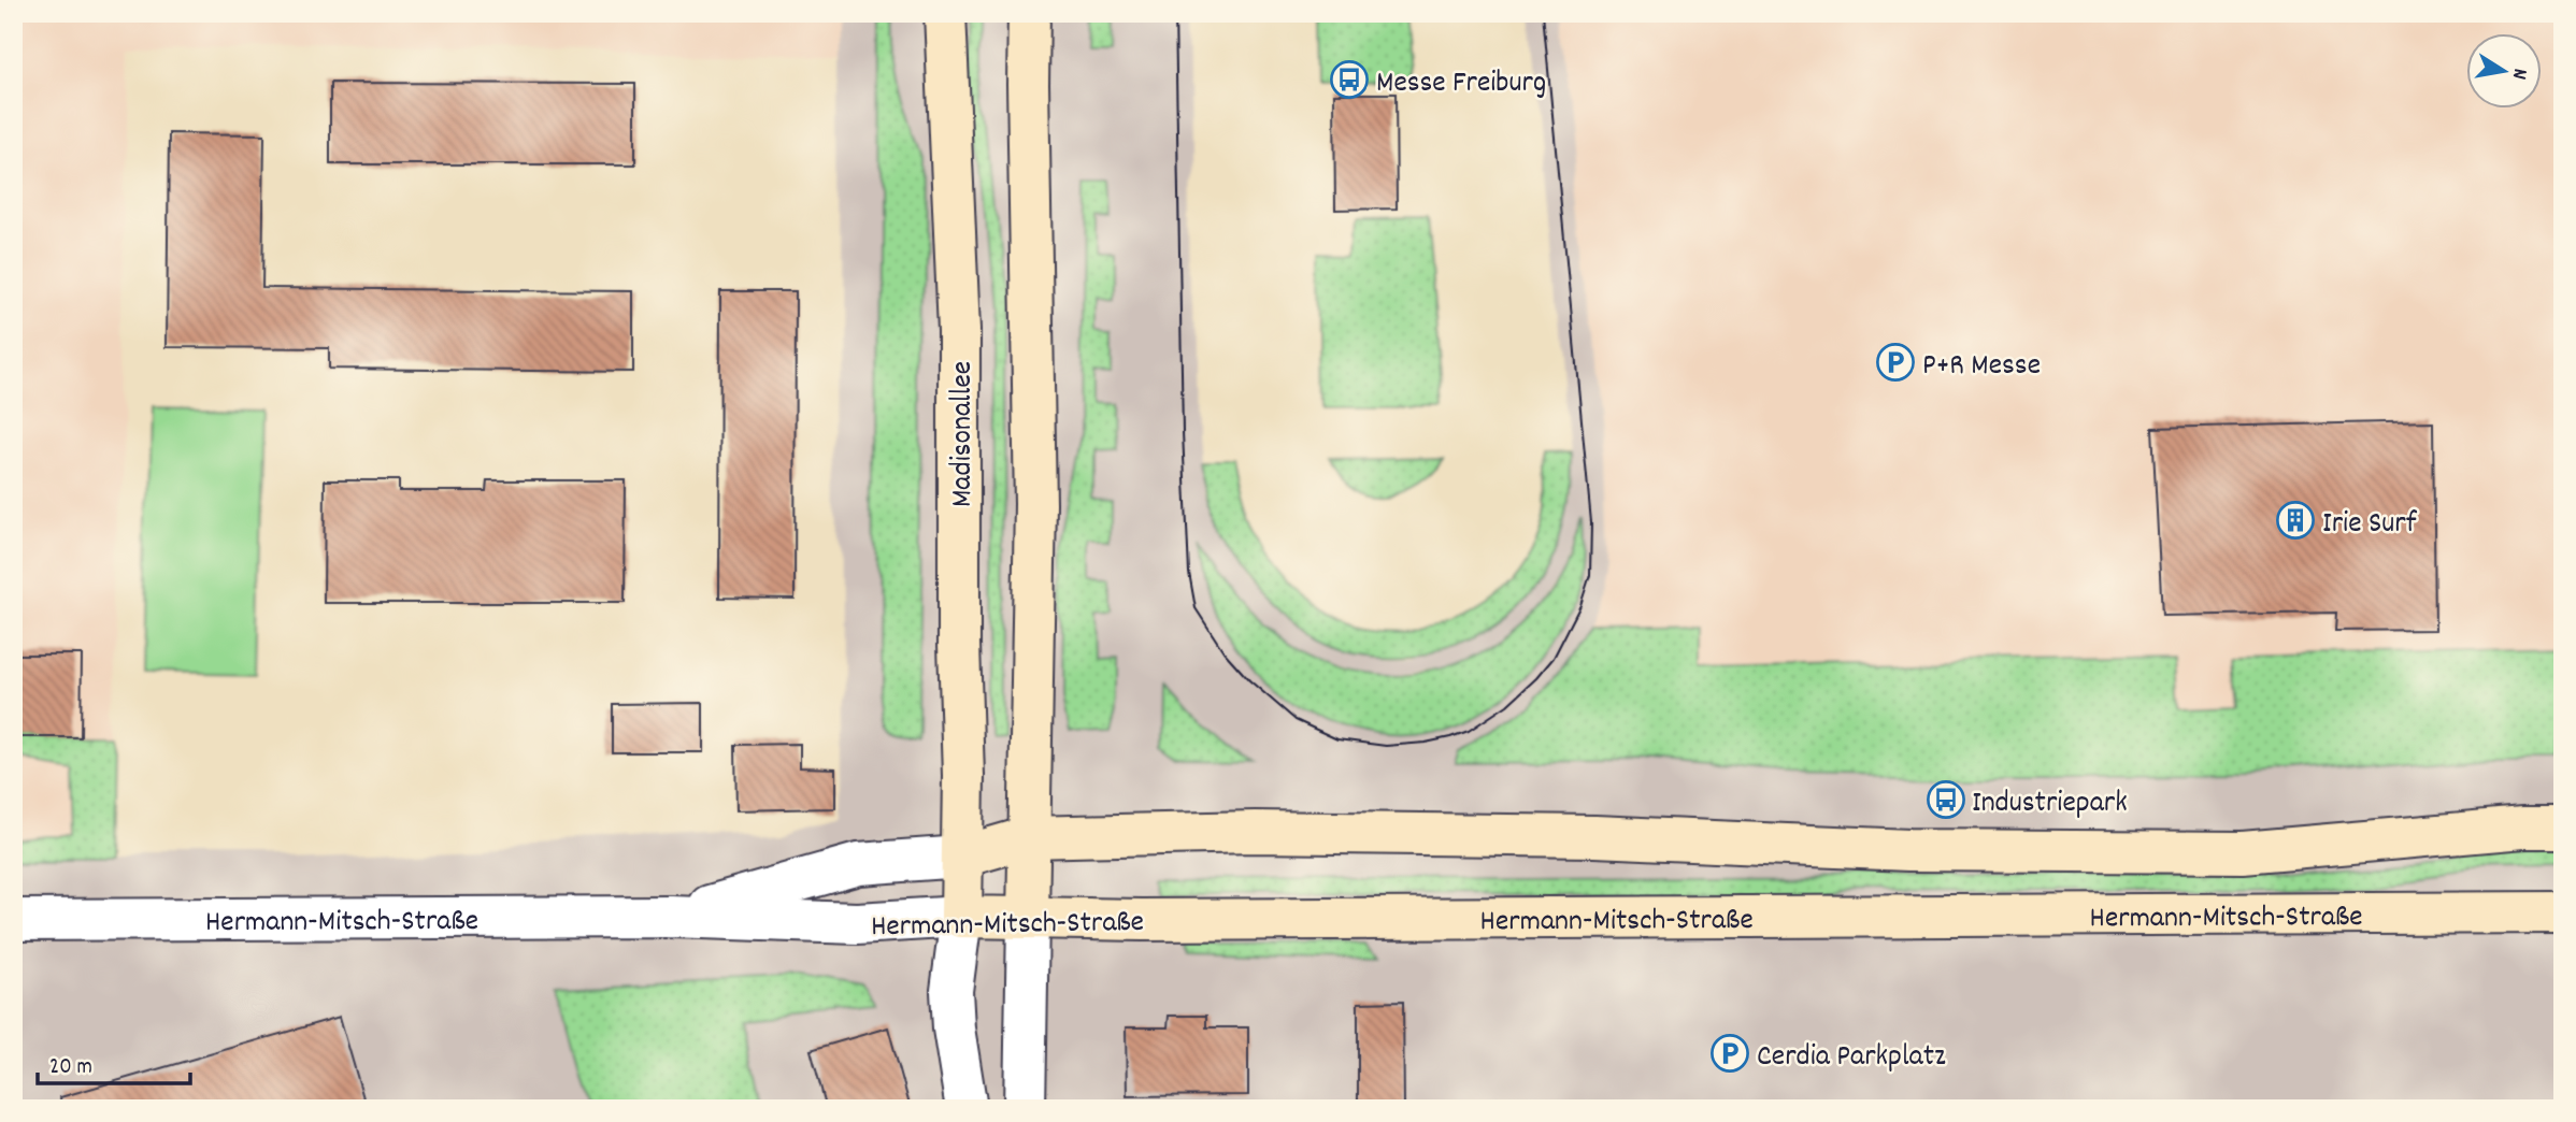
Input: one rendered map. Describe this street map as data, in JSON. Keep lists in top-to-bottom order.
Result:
{
  "streets": {
    "main road": ["Madisonallee", "Hermann-Mitsch-Straße"]
  },
  "crossings": [
    ["Madisonallee", "Hermann-Mitsch-Straße"]
  ],
  "places": {
    "bus stop": ["Messe Freiburg", "Industriepark"],
    "parking": ["P+R Messe", "Cerdia Parkplatz"],
    "building": ["Irie Surf"]
  },
  "scale_bar": "20 m",
  "north": "right"
}
